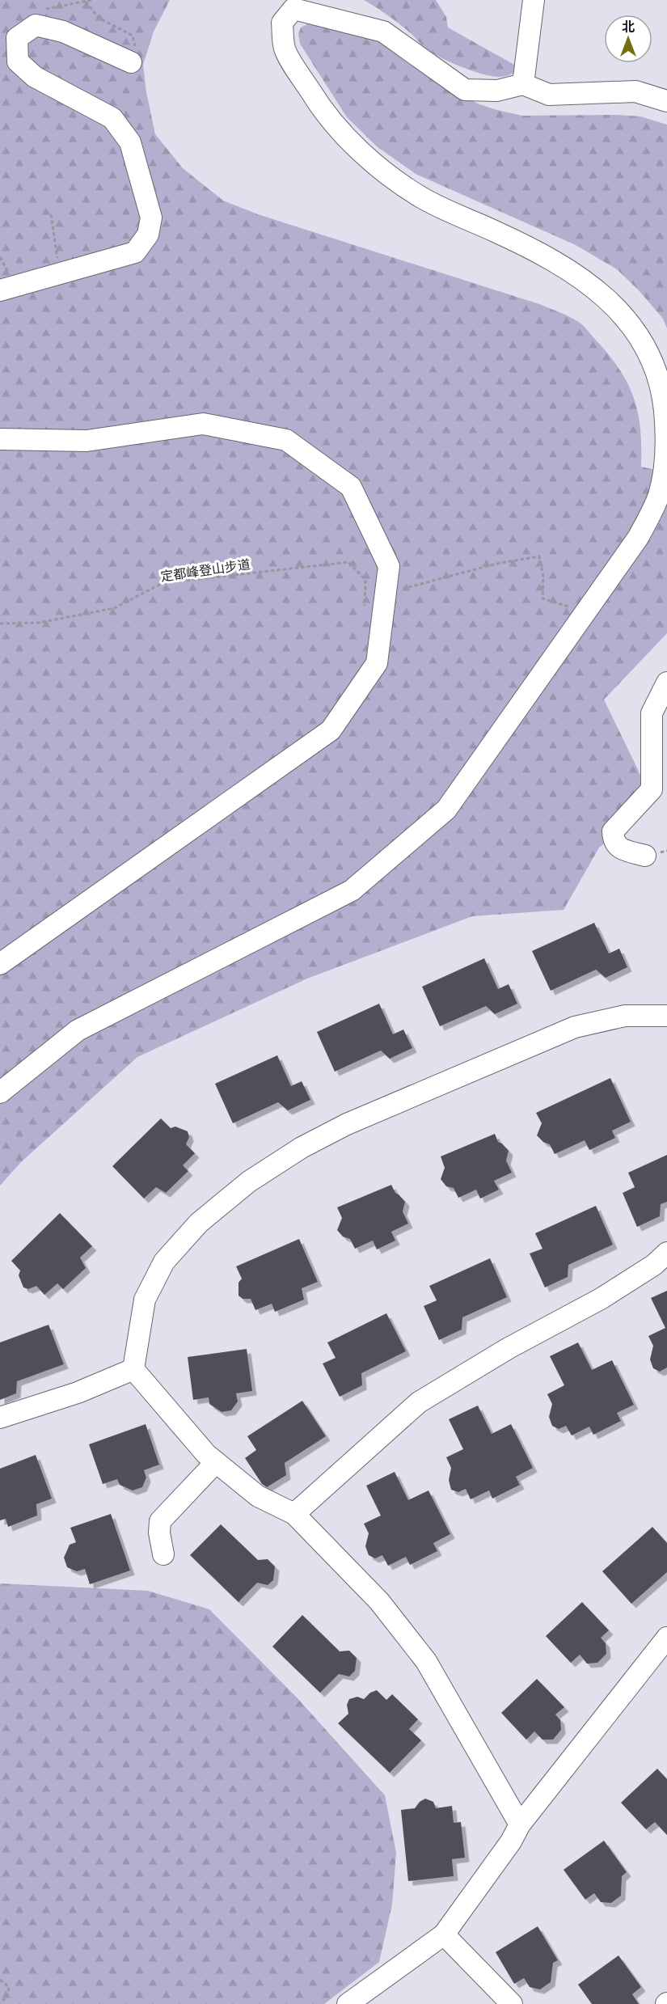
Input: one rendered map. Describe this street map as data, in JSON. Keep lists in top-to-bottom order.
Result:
{
  "streets": {
    "path": ["定都峰登山步道"]
  },
  "north": "top"
}
